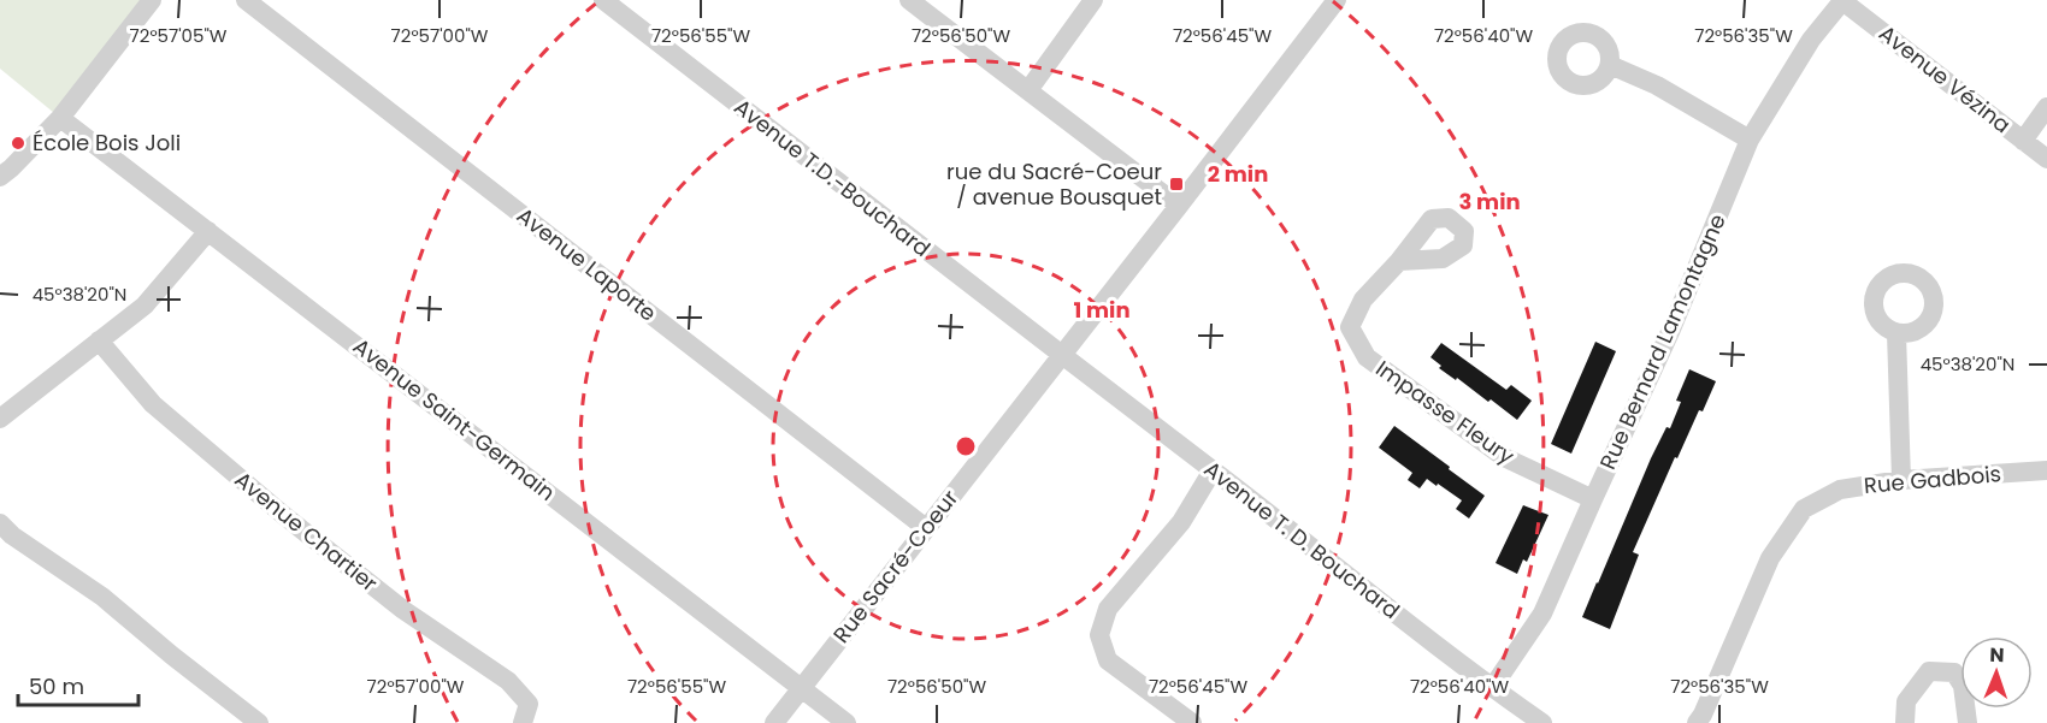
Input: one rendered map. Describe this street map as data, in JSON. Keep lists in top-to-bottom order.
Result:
{
  "streets": {
    "street": [
      "Avenue Vézina",
      "Avenue T.D.-Bouchard",
      "Avenue Laporte",
      "Rue Bernard Lamontagne",
      "Impasse Fleury",
      "Avenue Saint-Germain",
      "Rue Gadbois",
      "Avenue Chartier",
      "Avenue T. D. Bouchard",
      "Rue Sacré-Coeur"
    ]
  },
  "crossings": [
    ["Avenue Vézina", "Rue Bernard Lamontagne"],
    ["Avenue T.D.-Bouchard", "Avenue T. D. Bouchard"],
    ["Avenue T.D.-Bouchard", "Rue Sacré-Coeur"],
    ["Avenue Laporte", "Rue Sacré-Coeur"],
    ["Rue Bernard Lamontagne", "Impasse Fleury"],
    ["Rue Bernard Lamontagne", "Avenue T. D. Bouchard"],
    ["Avenue Saint-Germain", "Rue Sacré-Coeur"],
    ["Avenue T. D. Bouchard", "Rue Sacré-Coeur"]
  ],
  "places": {
    "other": ["École Bois Joli"],
    "transit": ["rue du Sacré-Coeur / avenue Bousquet"]
  },
  "scale_bar": "50 m",
  "north": "top",
  "coordinates": [
    "72°57'05\"W",
    "72°57'00\"W",
    "72°56'55\"W",
    "72°56'50\"W",
    "72°56'45\"W",
    "72°56'40\"W",
    "72°56'35\"W",
    "45°38'20\"N"
  ],
  "rings": ["2 min", "3 min", "1 min"]
}
